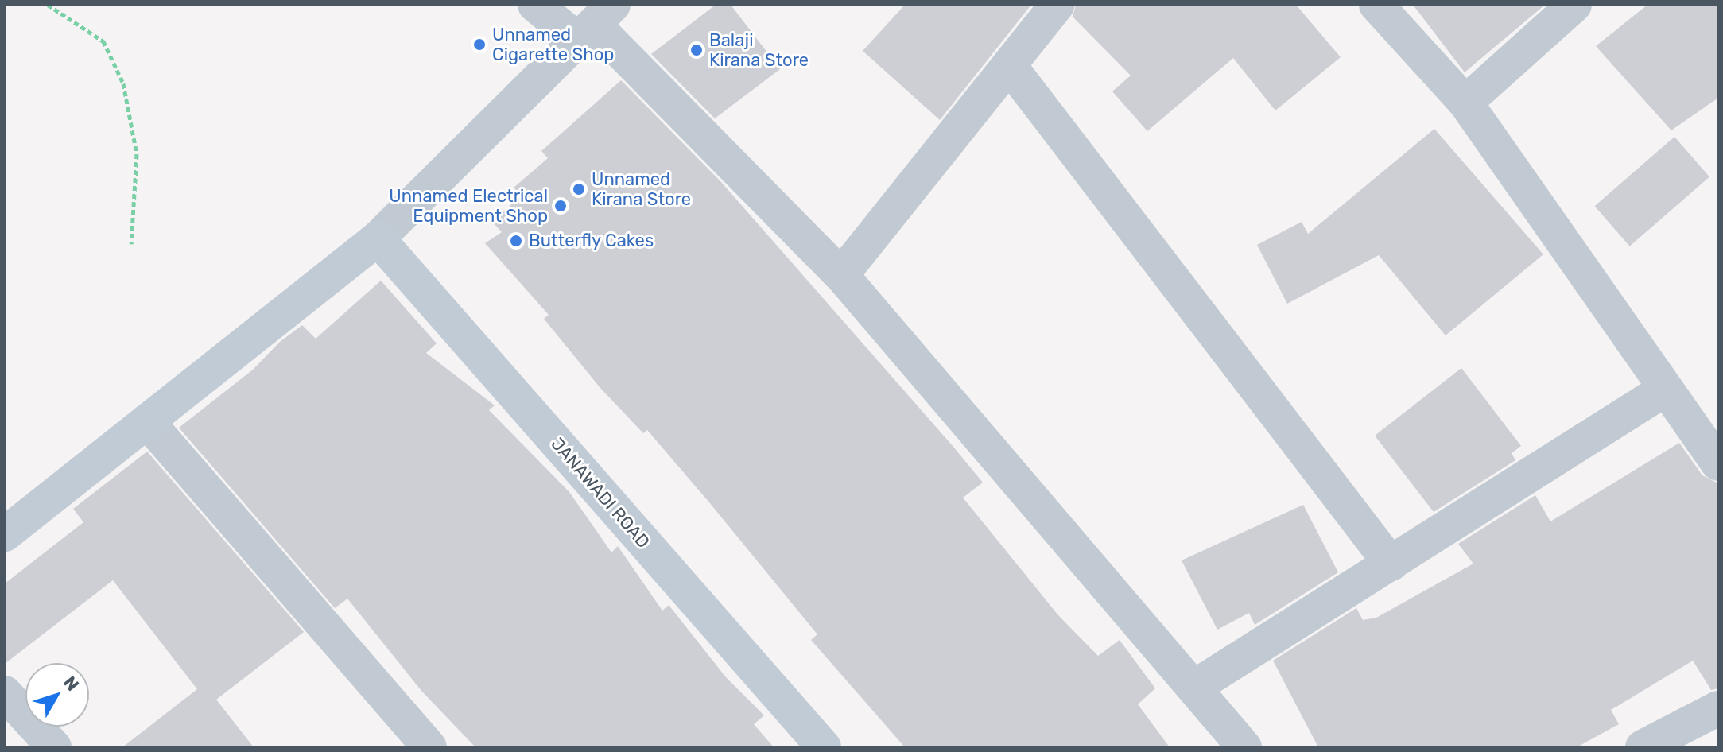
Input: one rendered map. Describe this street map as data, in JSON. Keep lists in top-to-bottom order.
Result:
{
  "streets": {
    "street": ["JANAWADI ROAD"]
  },
  "places": [
    "Unnamed Cigarette Shop",
    "Balaji Kirana Store",
    "Unnamed Kirana Store",
    "Unnamed Electrical Equipment Shop",
    "Butterfly Cakes"
  ],
  "north": "top right"
}
